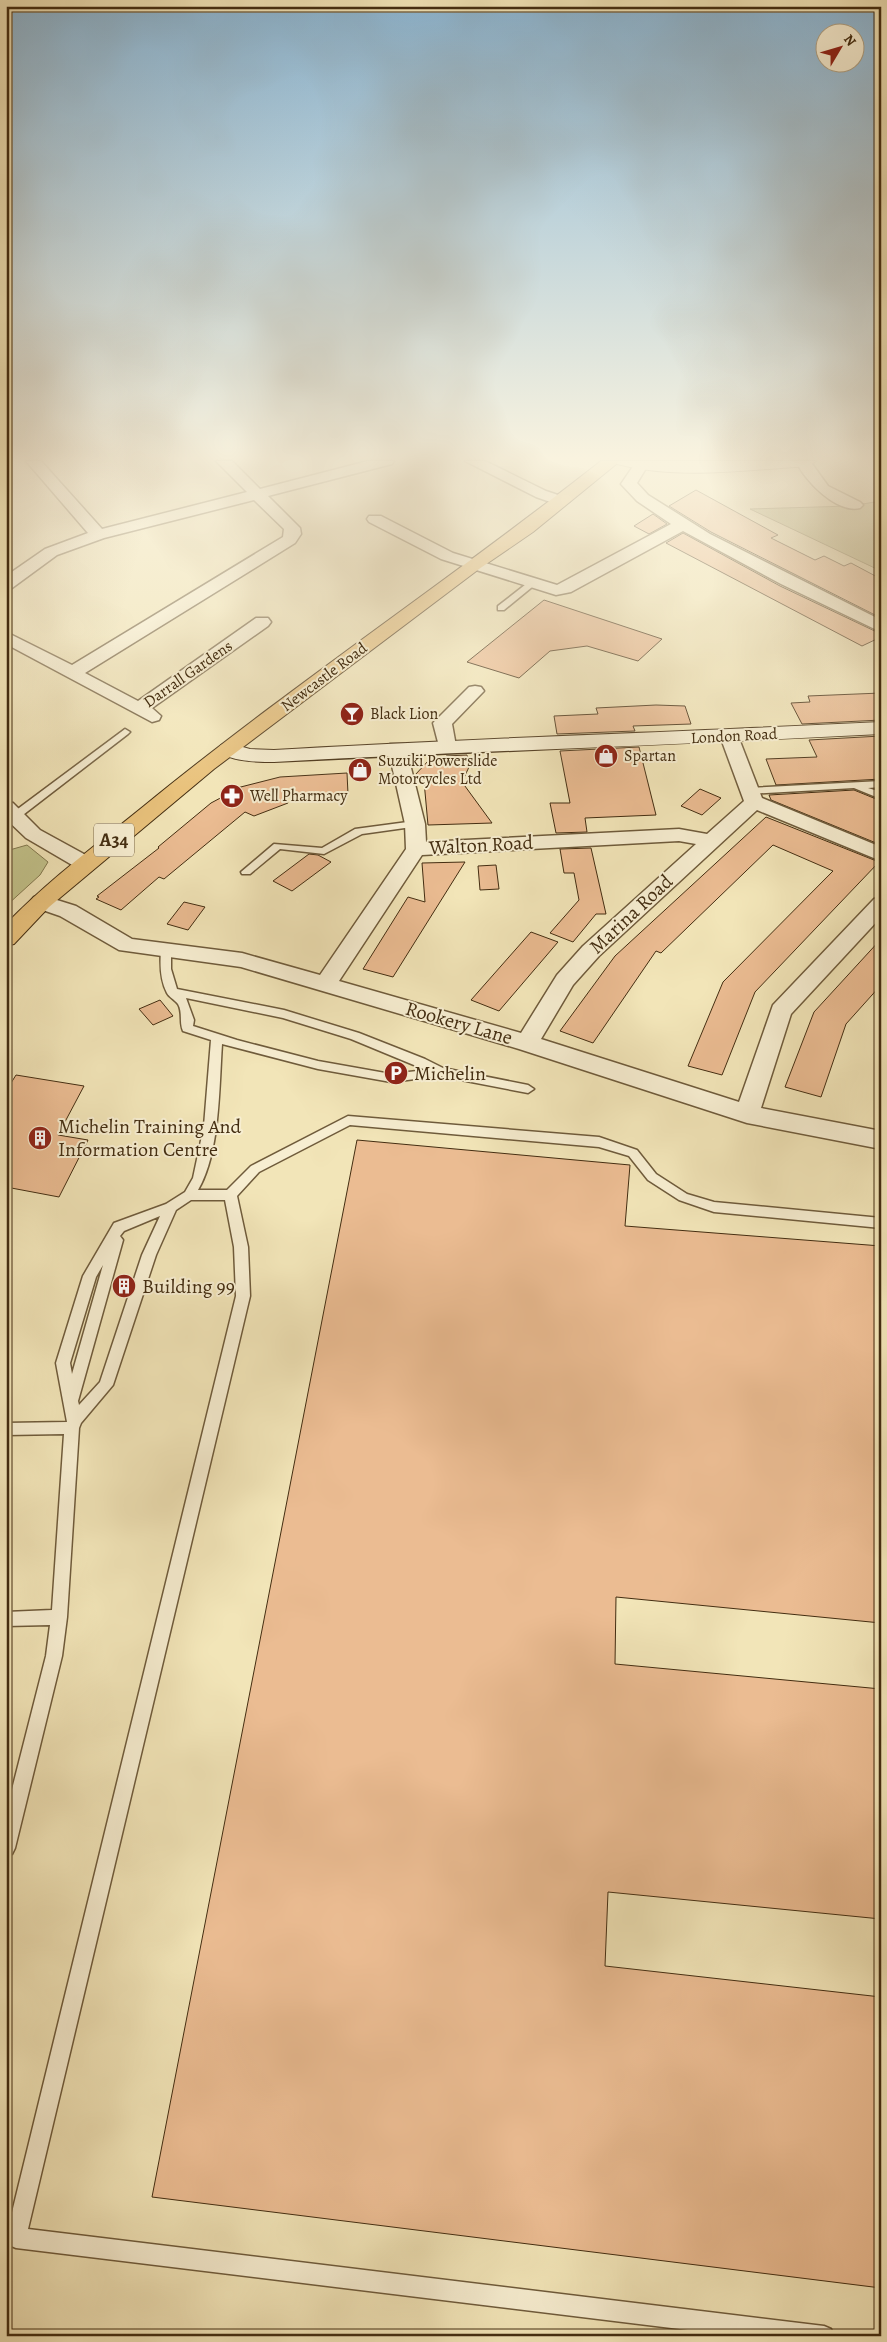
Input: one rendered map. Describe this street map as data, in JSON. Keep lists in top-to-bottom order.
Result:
{
  "streets": {
    "highway": ["Newcastle Road", "A34"],
    "main road": ["London Road"],
    "street": [
      "Darrall Gardens",
      "Walton Road",
      "Marina Road",
      "Rookery Lane"
    ]
  },
  "crossings": [
    ["Newcastle Road", "London Road"],
    ["Newcastle Road", "A34"],
    ["London Road", "A34"],
    ["A34", "Rookery Lane"],
    ["Walton Road", "Marina Road"],
    ["Walton Road", "Rookery Lane"],
    ["Marina Road", "Rookery Lane"]
  ],
  "places": {
    "bar": ["Black Lion"],
    "shop": ["Spartan", "Suzuki Powerslide Motorcycles Ltd"],
    "pharmacy": ["Well Pharmacy"],
    "parking": ["Michelin"],
    "building": ["Michelin Training And Information Centre", "Building 99"]
  },
  "north": "top right"
}
